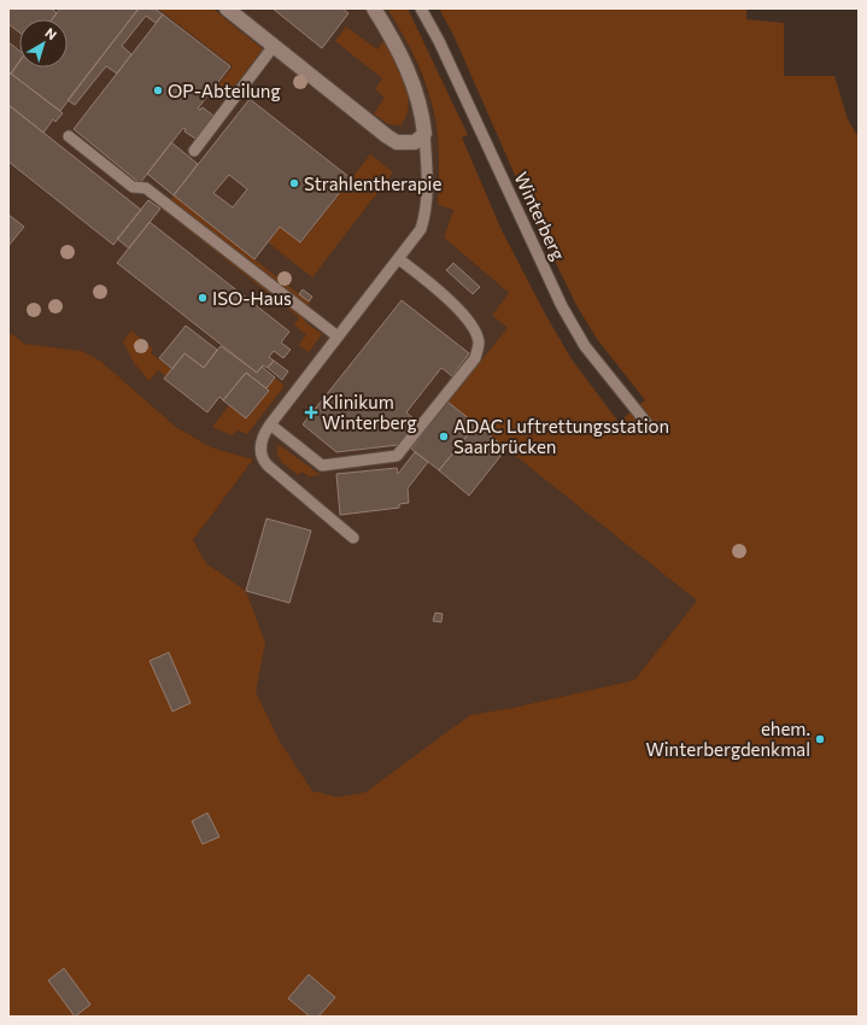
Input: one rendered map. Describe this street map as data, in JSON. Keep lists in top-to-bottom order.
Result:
{
  "streets": {
    "lane": ["Winterberg"]
  },
  "places": {
    "other": [
      "OP-Abteilung",
      "Strahlentherapie",
      "ISO-Haus",
      "ADAC Luftrettungsstation Saarbrücken",
      "ehem. Winterbergdenkmal"
    ],
    "health": ["Klinikum Winterberg"]
  },
  "north": "top right"
}
